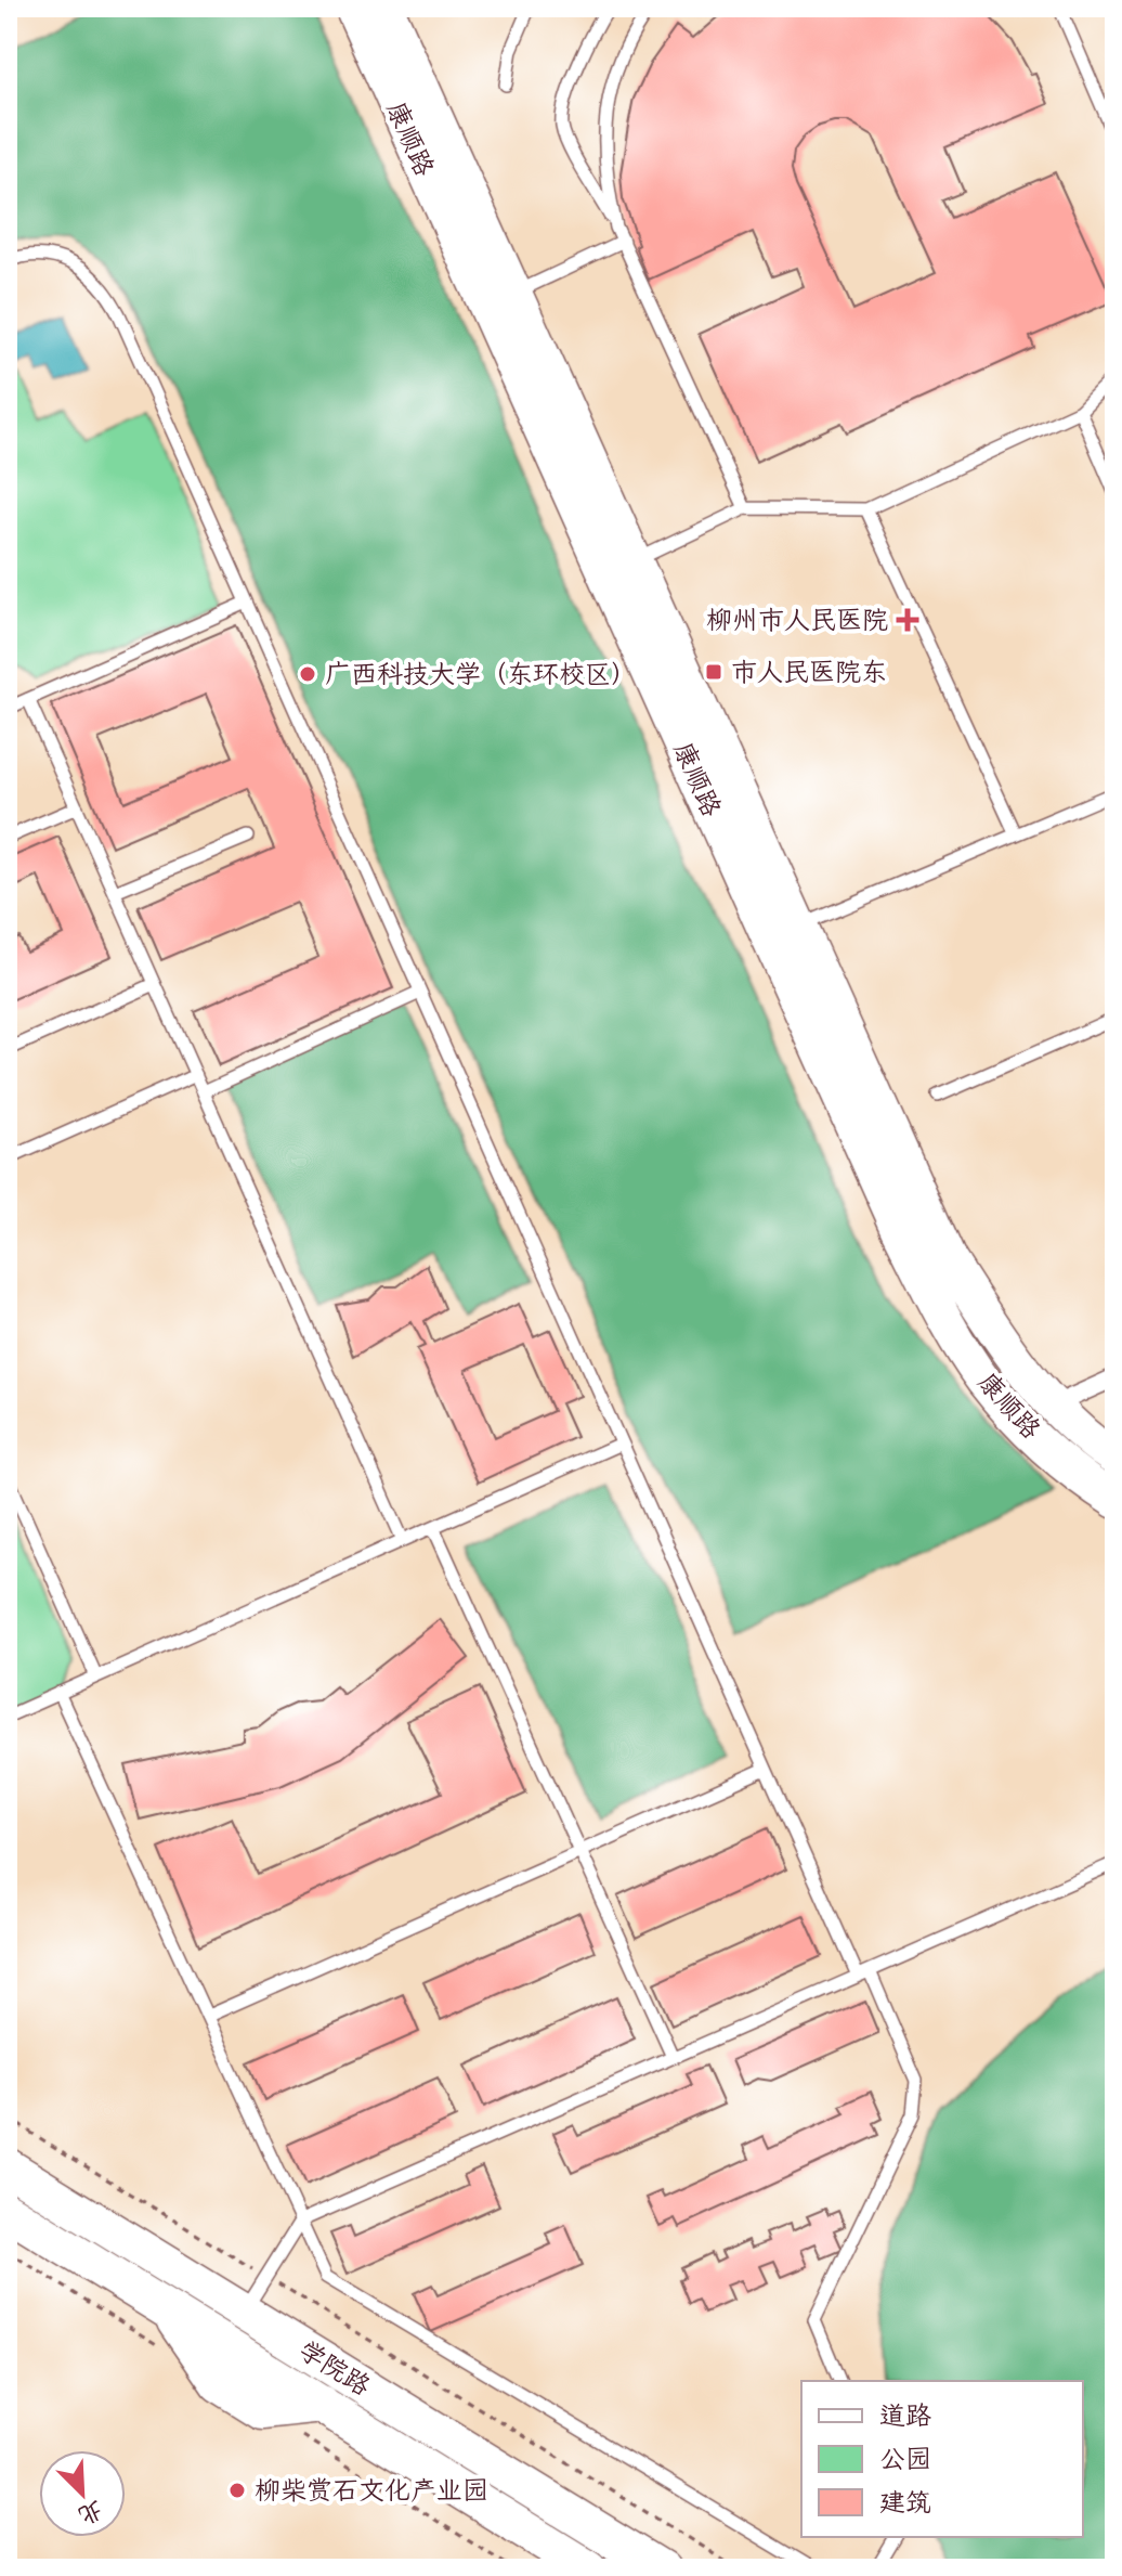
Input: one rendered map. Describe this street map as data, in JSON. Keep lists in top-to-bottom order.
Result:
{
  "streets": {
    "main road": ["康顺路", "学院路"]
  },
  "places": {
    "health": ["柳州市人民医院"],
    "transit": ["市人民医院东"],
    "other": ["广西科技大学（东环校区）", "柳柴赏石文化产业园"]
  },
  "legend": ["道路", "公园", "建筑"],
  "north": "bottom right"
}
